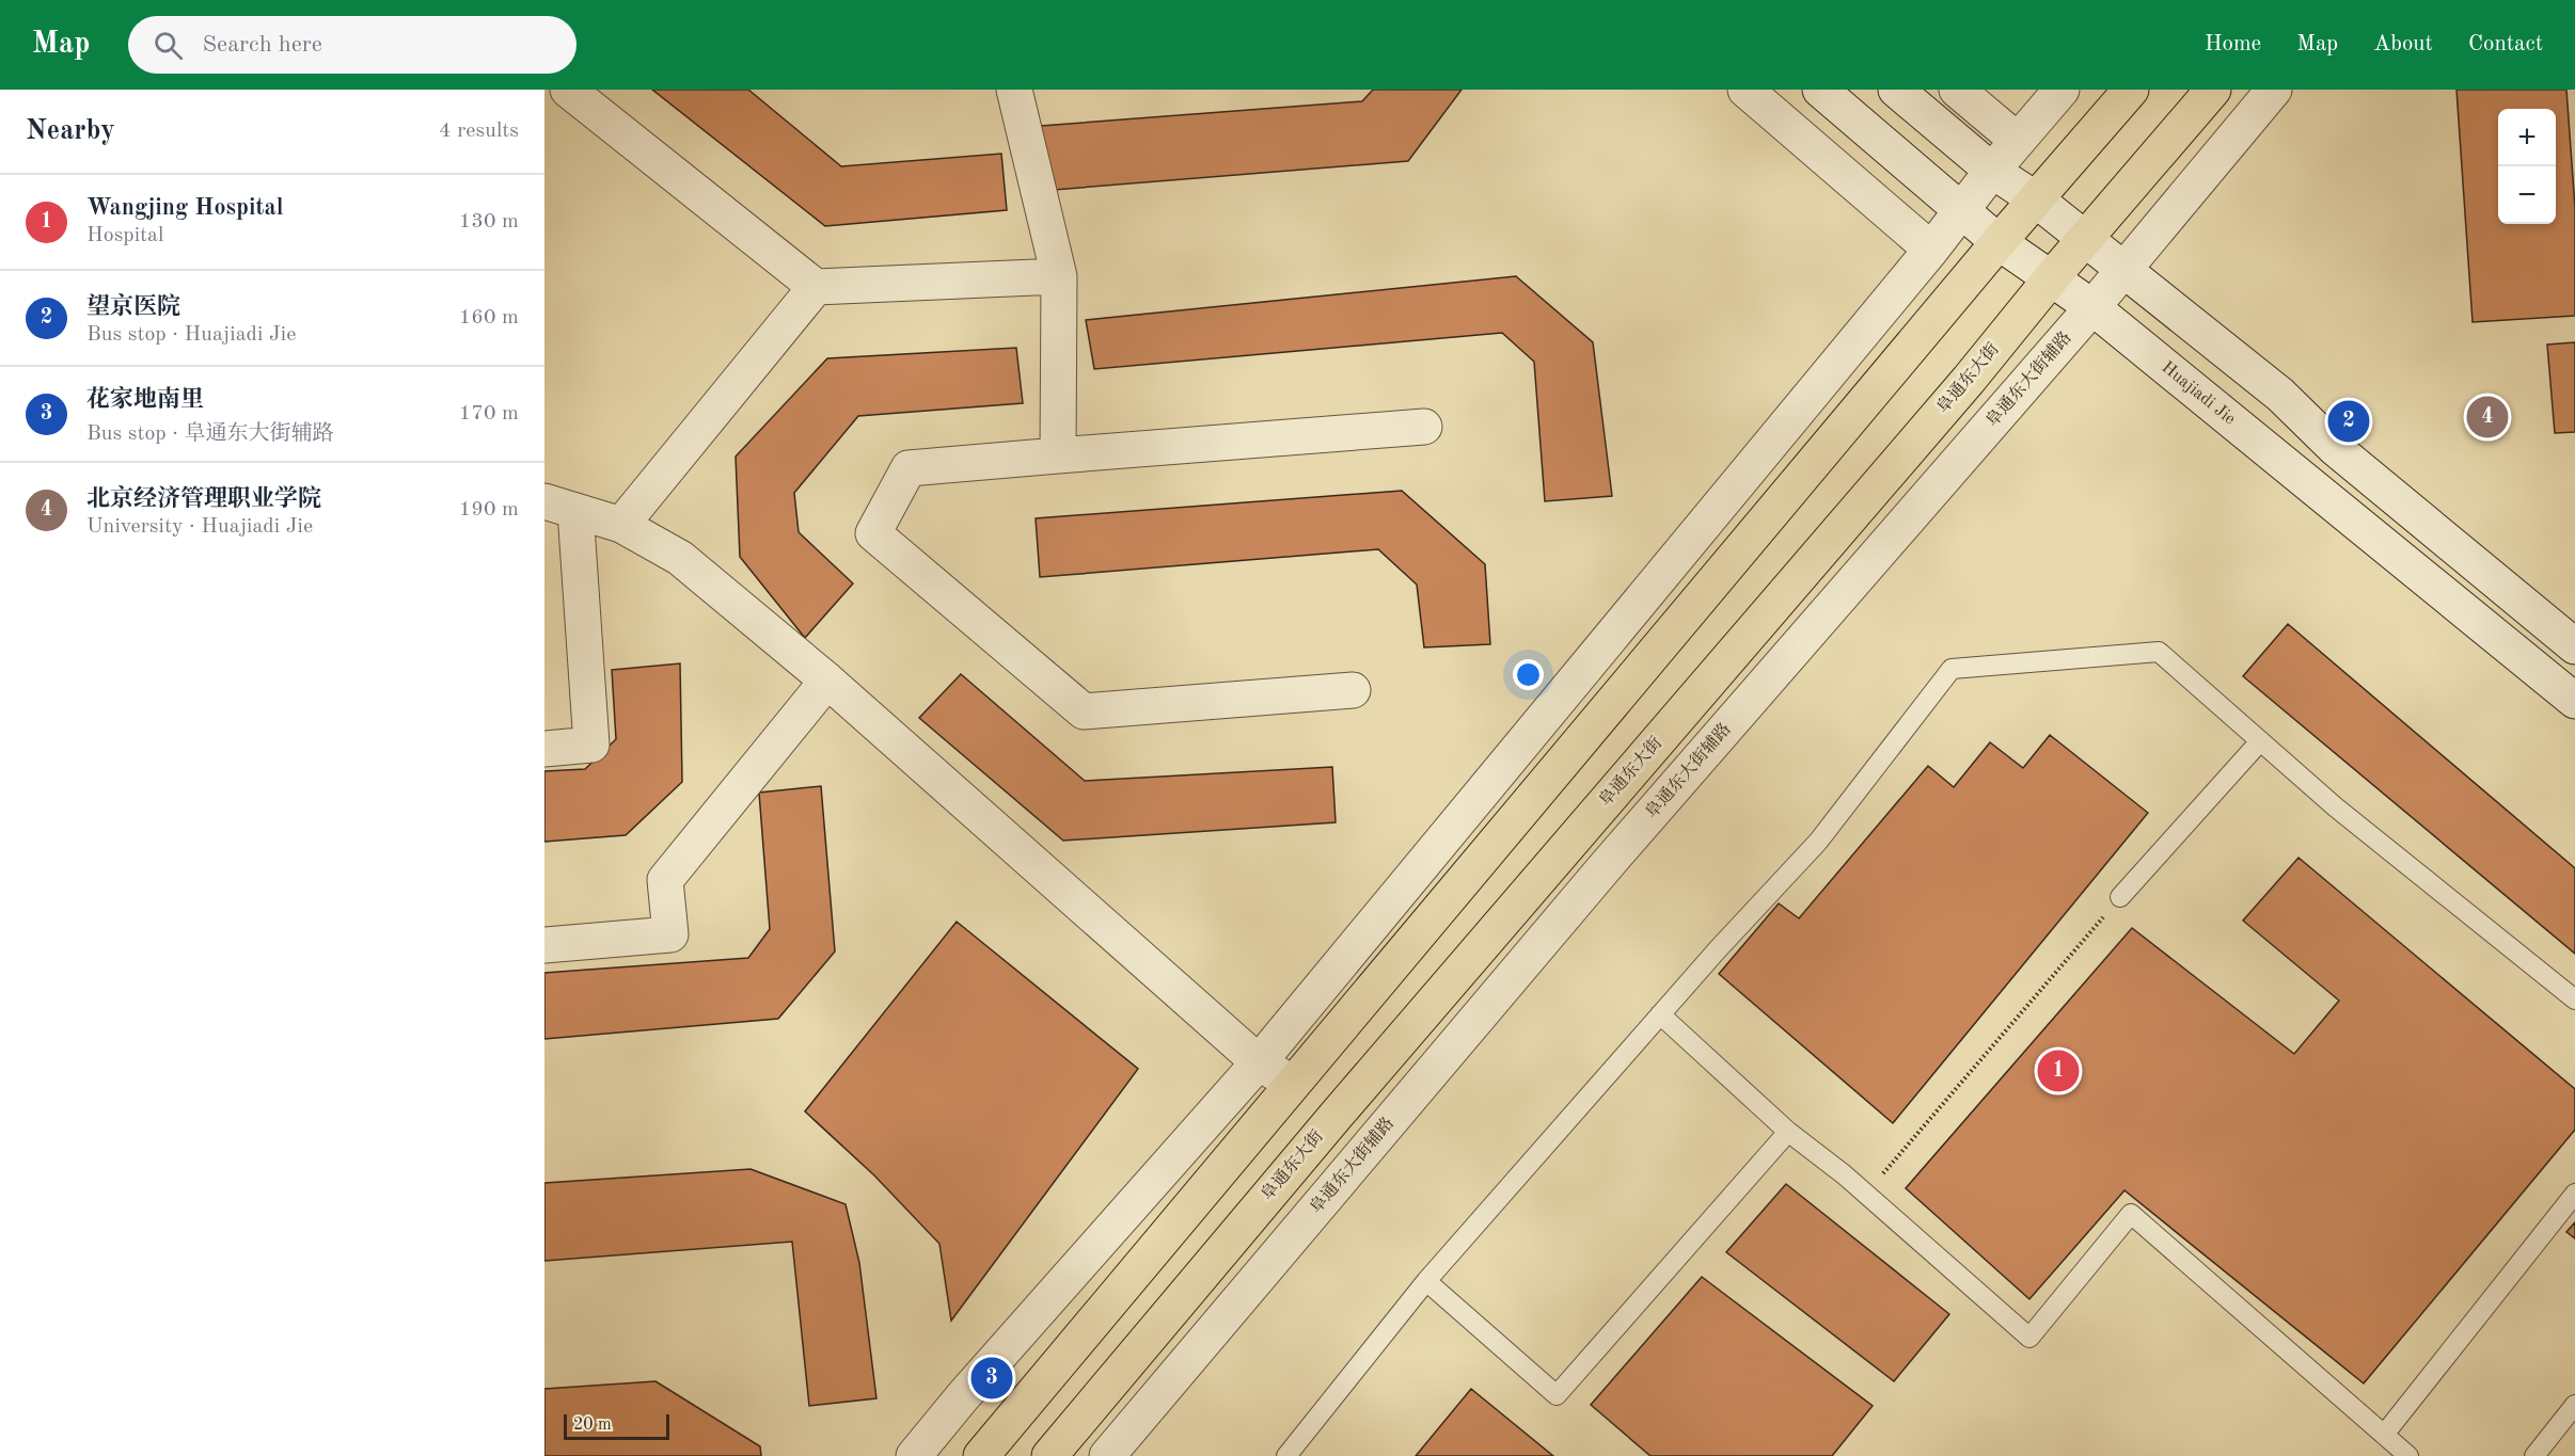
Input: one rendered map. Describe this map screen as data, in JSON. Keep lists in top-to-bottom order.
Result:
{
  "streets": {
    "main road": ["阜通东大街"],
    "street": ["阜通东大街辅路", "Huajiadi Jie"]
  },
  "crossings": [
    ["阜通东大街", "Huajiadi Jie"],
    ["阜通东大街辅路", "Huajiadi Jie"]
  ],
  "scale_bar": "20 m",
  "page": {
    "header": "Map",
    "search": "Search here",
    "nav": [
      "Home",
      "Map",
      "About",
      "Contact"
    ],
    "heading": ["Nearby", "4 results"],
    "map_buttons": ["+", "−"],
    "list": [
      {
        "mark": "1",
        "name": "Wangjing Hospital",
        "note": "Hospital",
        "value": "130 m"
      },
      {
        "mark": "2",
        "name": "望京医院",
        "note": "Bus stop · Huajiadi Jie",
        "value": "160 m"
      },
      {
        "mark": "3",
        "name": "花家地南里",
        "note": "Bus stop · 阜通东大街辅路",
        "value": "170 m"
      },
      {
        "mark": "4",
        "name": "北京经济管理职业学院",
        "note": "University · Huajiadi Jie",
        "value": "190 m"
      }
    ],
    "pins": [
      "4",
      "2",
      "1",
      "3"
    ],
    "scale": "20 m"
  }
}
